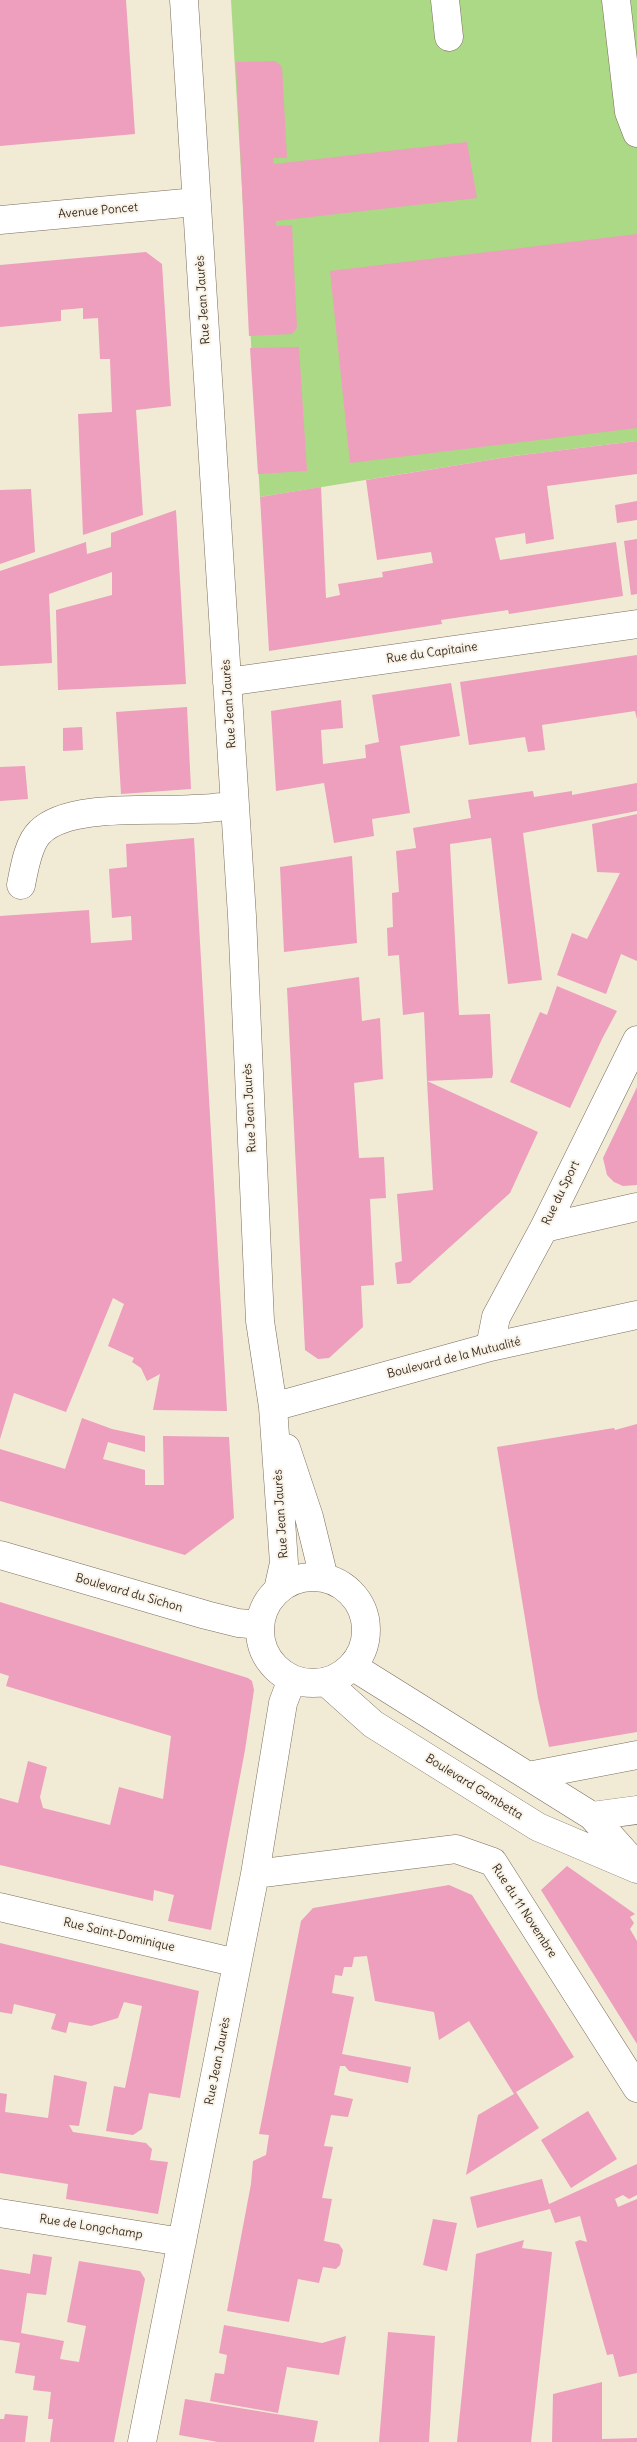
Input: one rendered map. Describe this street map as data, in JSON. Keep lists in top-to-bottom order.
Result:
{
  "streets": {
    "street": [
      "Avenue Poncet",
      "Rue Jean Jaurès",
      "Rue du Capitaine",
      "Rue du Sport",
      "Boulevard de la Mutualité",
      "Boulevard du Sichon",
      "Boulevard Gambetta",
      "Rue du 11 Novembre",
      "Rue Saint-Dominique",
      "Rue de Longchamp"
    ]
  },
  "crossings": [
    ["Avenue Poncet", "Rue Jean Jaurès"],
    ["Rue Jean Jaurès", "Rue du Capitaine"],
    ["Rue Jean Jaurès", "Boulevard de la Mutualité"],
    ["Rue Jean Jaurès", "Boulevard du Sichon"],
    ["Rue Jean Jaurès", "Boulevard Gambetta"],
    ["Rue Jean Jaurès", "Rue du 11 Novembre"],
    ["Rue Jean Jaurès", "Rue Saint-Dominique"],
    ["Rue Jean Jaurès", "Rue de Longchamp"],
    ["Rue du Sport", "Boulevard de la Mutualité"],
    ["Boulevard du Sichon", "Boulevard Gambetta"]
  ]
}
